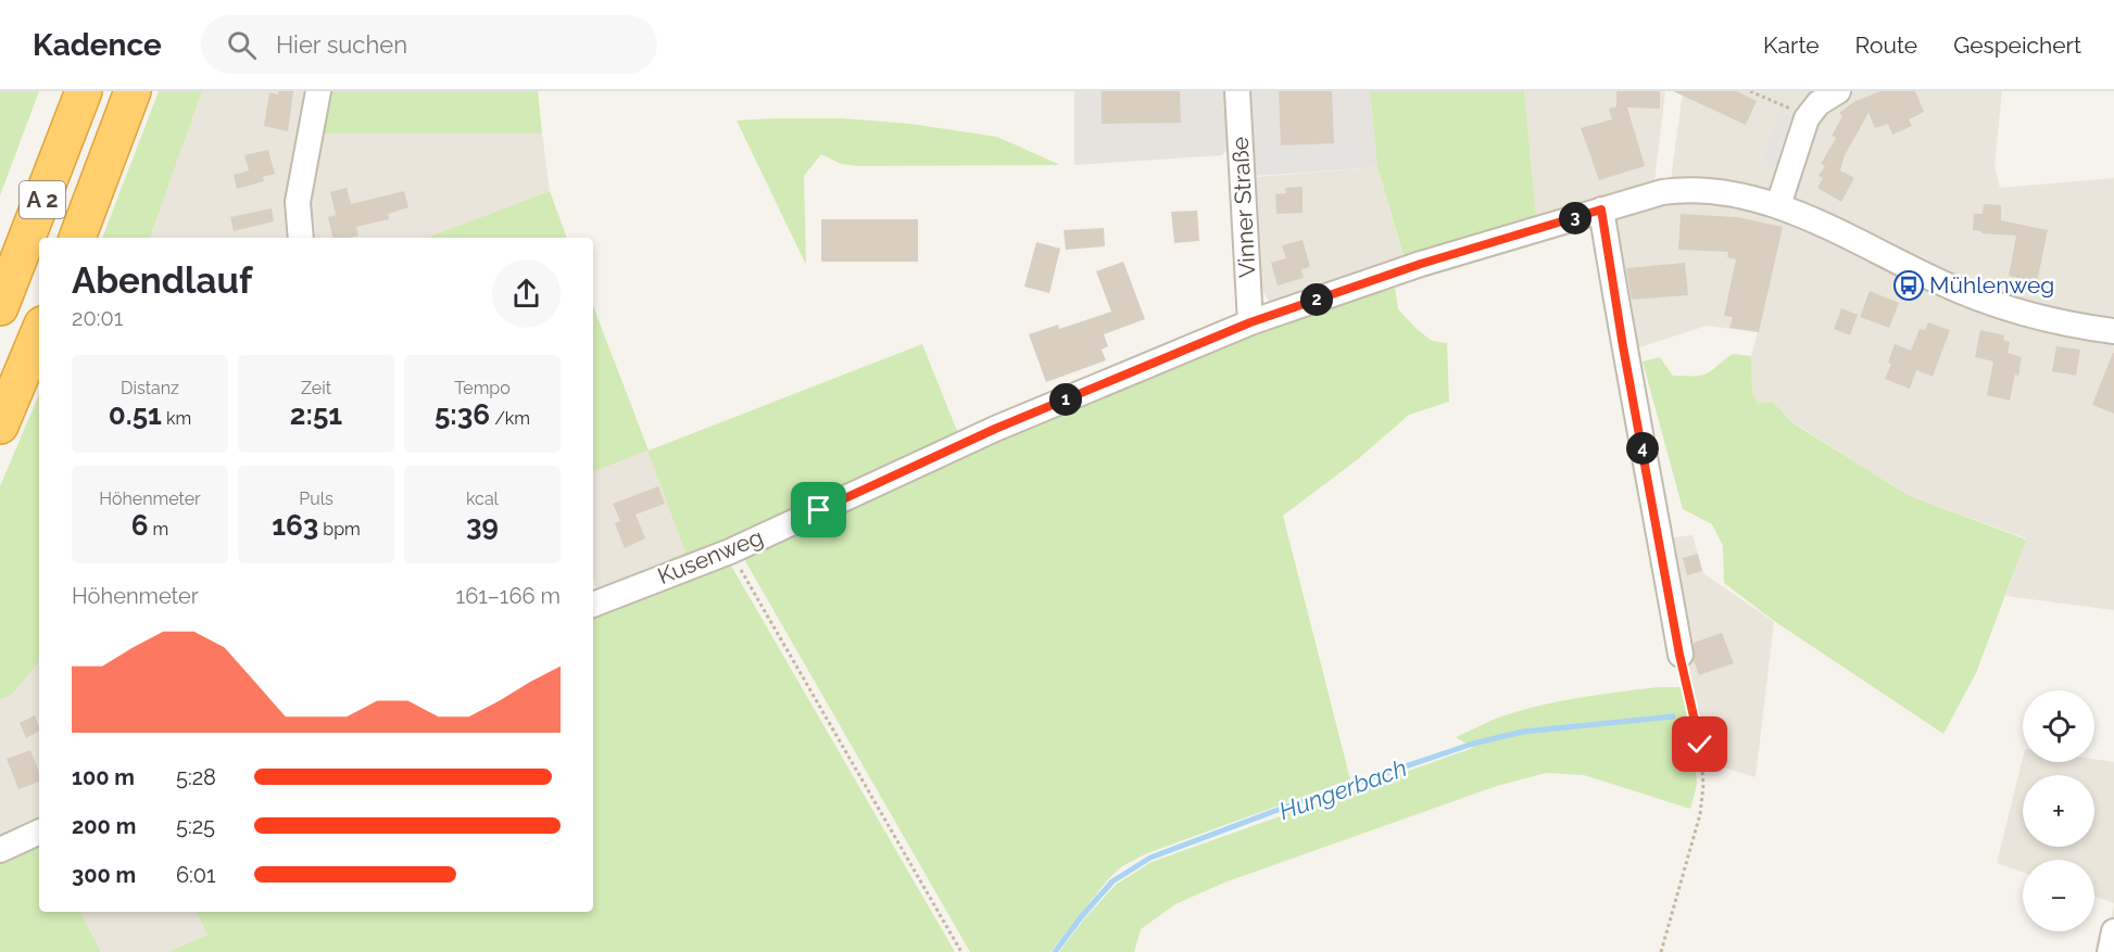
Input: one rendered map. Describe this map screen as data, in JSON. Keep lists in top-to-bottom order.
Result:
{
  "streets": {
    "highway": ["A 2"],
    "street": ["Vinner Straße", "Kusenweg"]
  },
  "crossings": [
    ["Vinner Straße", "Kusenweg"]
  ],
  "water": ["Hungerbach"],
  "places": {
    "bus stop": ["Mühlenweg"]
  },
  "page": {
    "header": "Kadence",
    "search": "Hier suchen",
    "nav": ["Karte", "Route", "Gespeichert"],
    "pins": [
      "3",
      "2",
      "1",
      "4"
    ],
    "heading": ["Abendlauf", "20:01"],
    "stats": [
      ["Distanz", "0.51 km"],
      ["Zeit", "2:51"],
      ["Tempo", "5:36 /km"],
      ["Höhenmeter", "6 m"],
      ["Puls", "163 bpm"],
      ["kcal", "39"]
    ],
    "chart": ["Höhenmeter", "161–166 m"],
    "map_buttons": ["+", "−"],
    "list": [
      {
        "name": "100 m",
        "note": "5:28"
      },
      {
        "name": "200 m",
        "note": "5:25"
      },
      {
        "name": "300 m",
        "note": "6:01"
      }
    ]
  }
}
